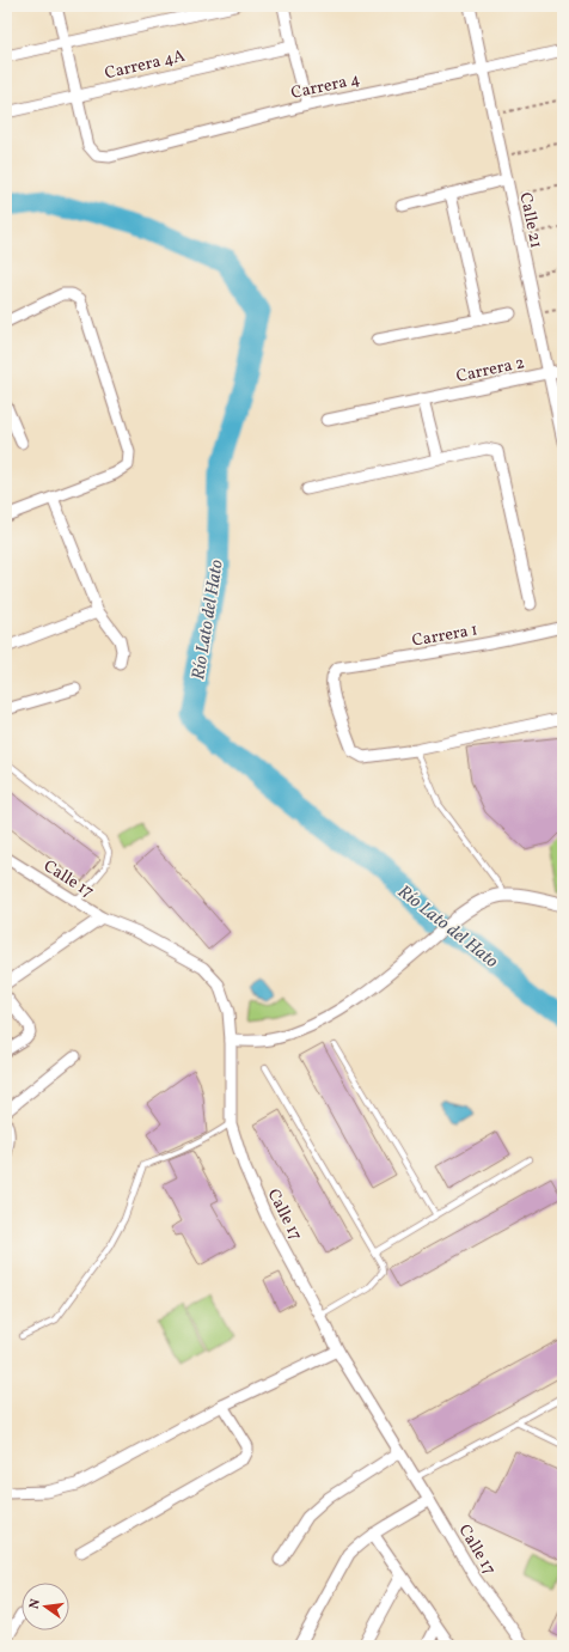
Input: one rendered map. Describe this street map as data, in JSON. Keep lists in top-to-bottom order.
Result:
{
  "streets": {
    "street": [
      "Carrera 4A",
      "Carrera 4",
      "Calle 21",
      "Carrera 2",
      "Carrera 1",
      "Calle 17"
    ]
  },
  "crossings": [
    ["Carrera 4A", "Carrera 4"],
    ["Carrera 4", "Calle 21"],
    ["Calle 21", "Carrera 2"]
  ],
  "water": ["Río Lato del Hato"],
  "north": "left"
}
